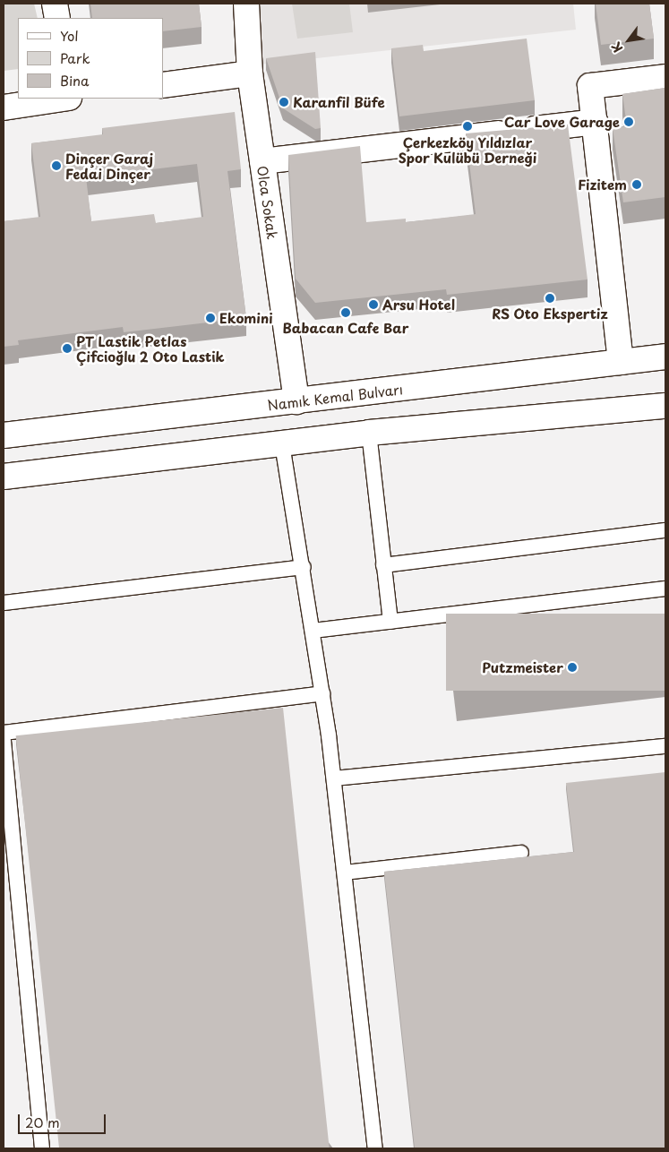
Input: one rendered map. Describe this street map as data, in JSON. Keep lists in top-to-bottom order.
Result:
{
  "streets": {
    "main road": ["Olca Sokak", "Namık Kemal Bulvarı"]
  },
  "crossings": [
    ["Olca Sokak", "Namık Kemal Bulvarı"]
  ],
  "places": [
    "Karanfil Büfe",
    "Car Love Garage",
    "Çerkezköy Yıldızlar Spor Kulübü Derneği",
    "Dinçer Garaj Fedai Dinçer",
    "Fizitem",
    "RS Oto Ekspertiz",
    "Arsu Hotel",
    "Babacan Cafe Bar",
    "Ekomini",
    "PT Lastik Petlas Çifcioğlu 2 Oto Lastik",
    "Putzmeister"
  ],
  "legend": ["Yol", "Park", "Bina"],
  "scale_bar": "20 m",
  "north": "bottom left"
}
